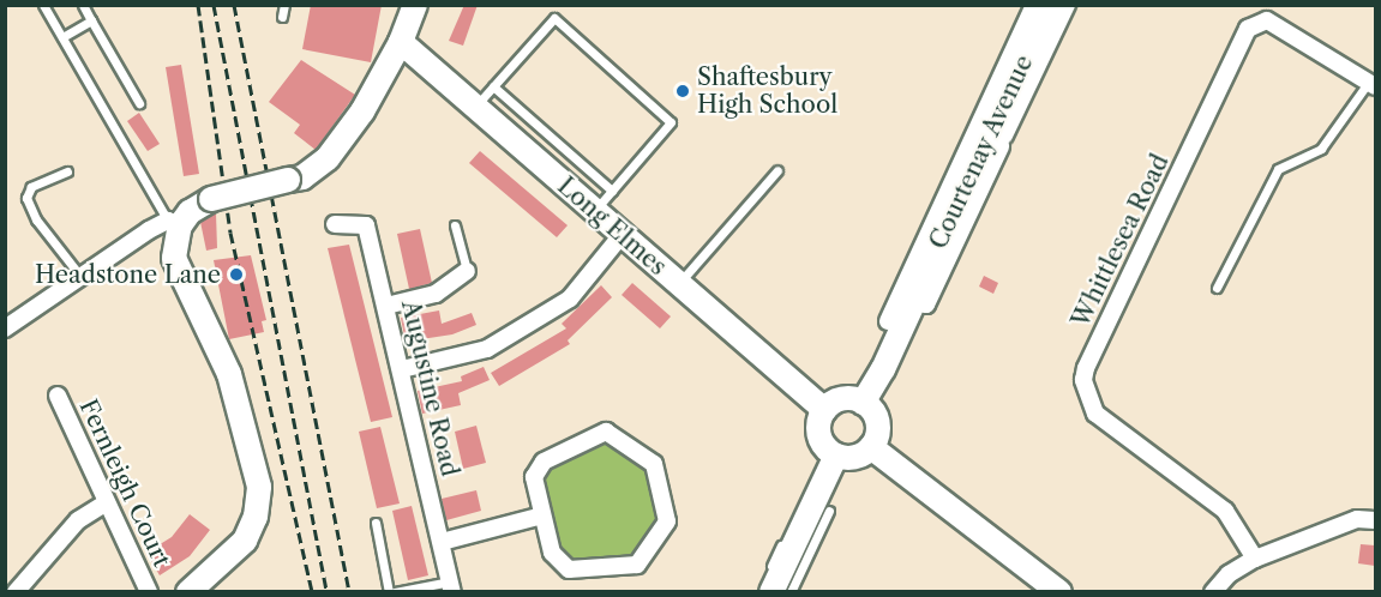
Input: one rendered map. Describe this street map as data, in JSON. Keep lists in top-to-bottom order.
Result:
{
  "streets": {
    "street": [
      "Courtenay Avenue",
      "Long Elmes",
      "Whittlesea Road",
      "Augustine Road",
      "Fernleigh Court"
    ]
  },
  "crossings": [
    ["Courtenay Avenue", "Long Elmes"]
  ],
  "places": ["Shaftesbury High School", "Headstone Lane"]
}
